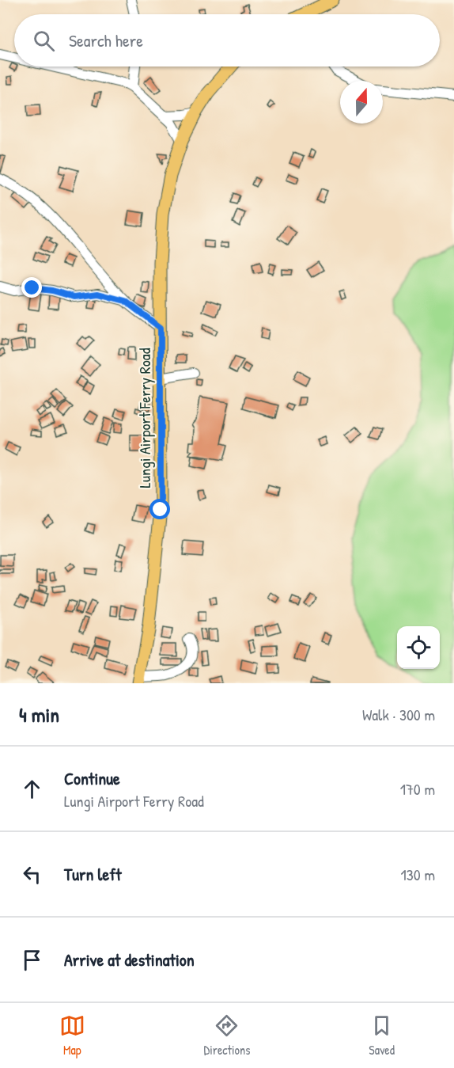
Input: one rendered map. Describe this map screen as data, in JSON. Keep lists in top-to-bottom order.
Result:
{
  "streets": {
    "main road": ["Lungi Airport Ferry Road"]
  },
  "north": "top",
  "page": {
    "search": "Search here",
    "heading": ["4 min", "Walk · 300 m"],
    "list": [
      ["Continue", "Lungi Airport Ferry Road", "170 m"],
      ["Turn left", "130 m"],
      "Arrive at destination"
    ],
    "nav": ["Map", "Directions", "Saved"]
  }
}
